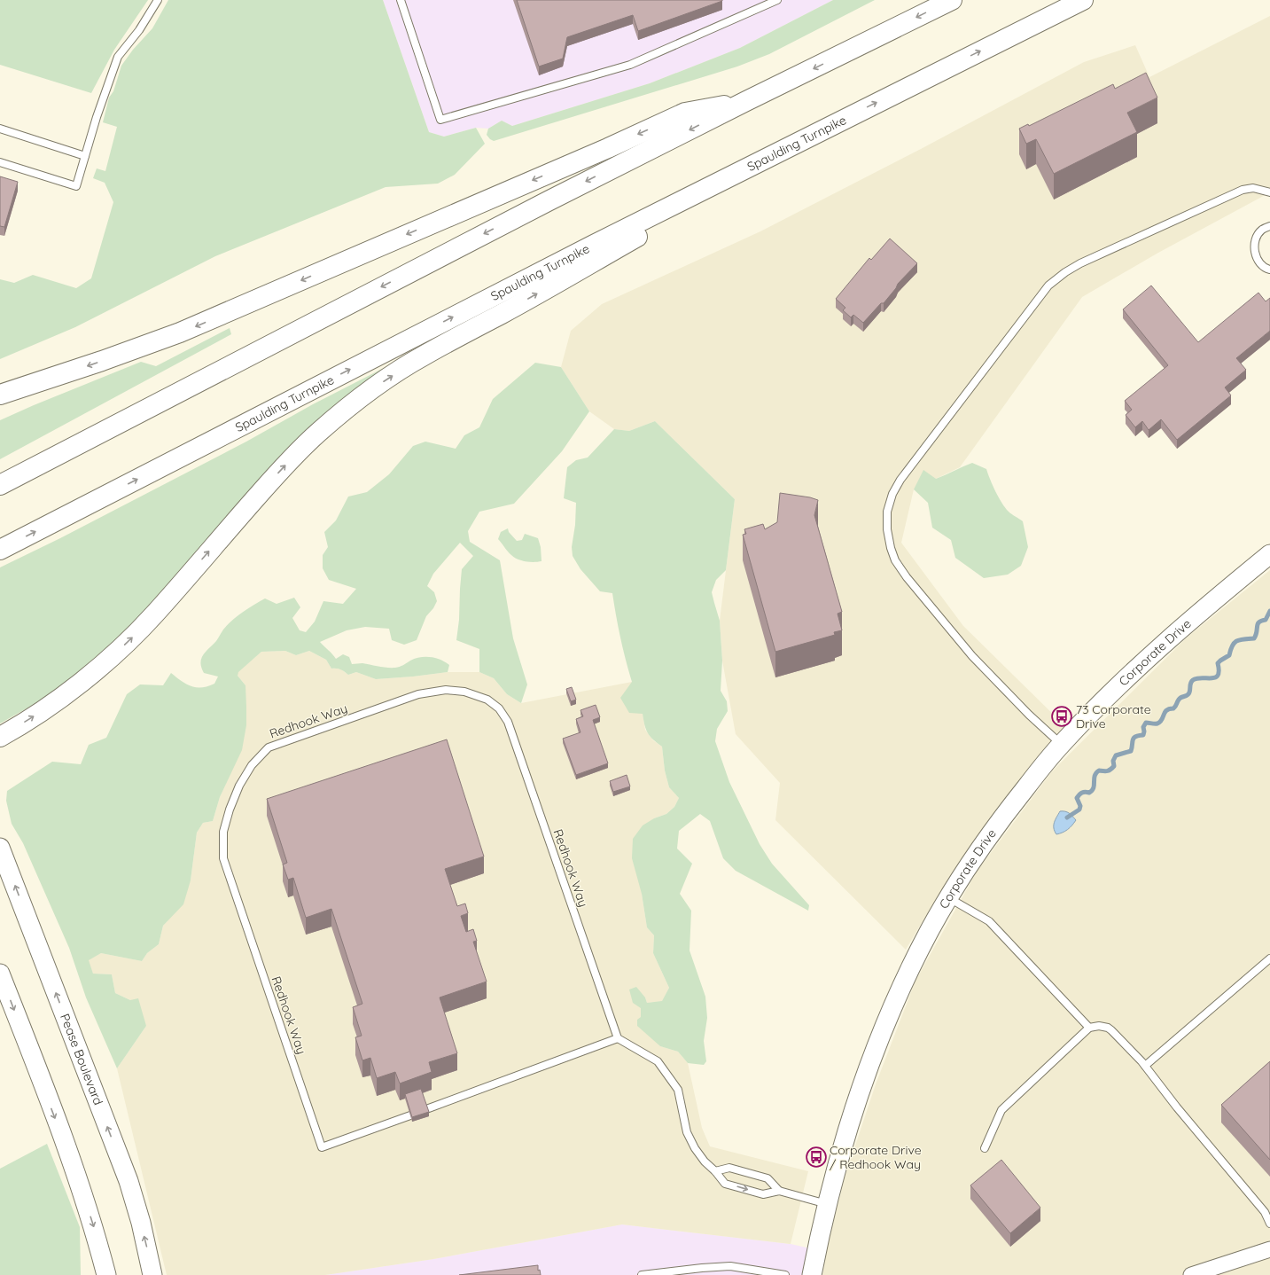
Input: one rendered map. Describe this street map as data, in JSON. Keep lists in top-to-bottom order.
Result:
{
  "streets": {
    "highway": ["Spaulding Turnpike"],
    "street": ["Corporate Drive", "Pease Boulevard"],
    "lane": ["Redhook Way"]
  },
  "places": {
    "bus stop": ["73 Corporate Drive", "Corporate Drive / Redhook Way"]
  }
}
